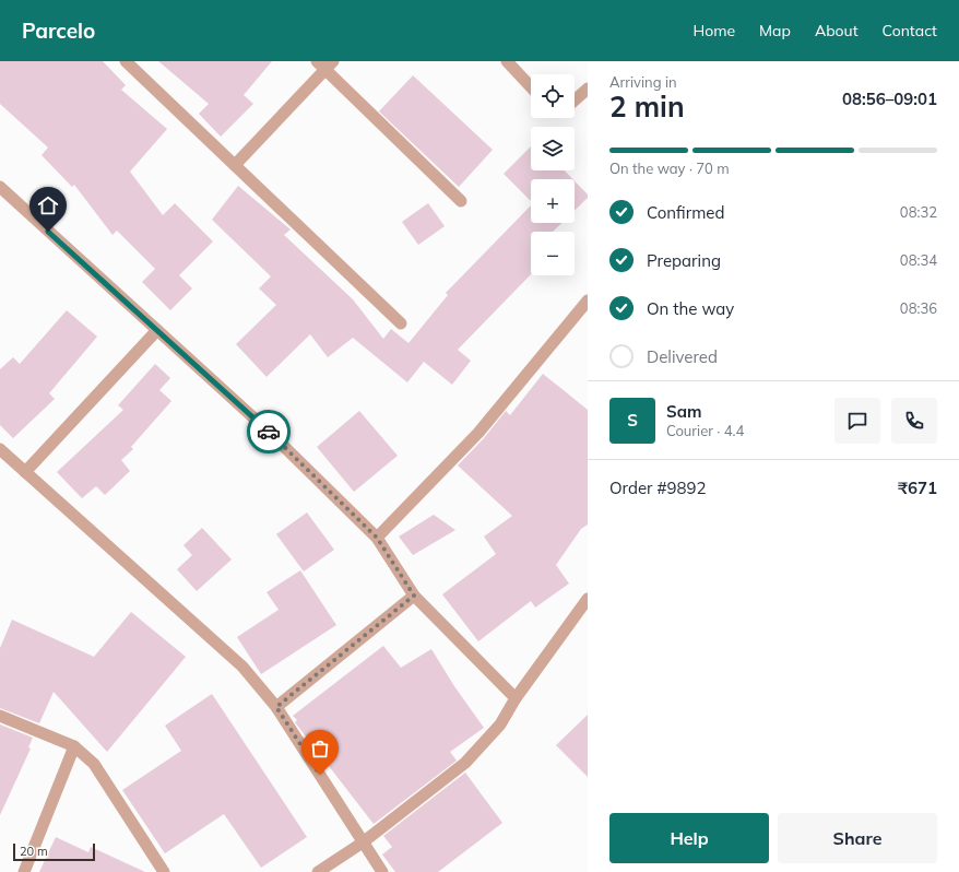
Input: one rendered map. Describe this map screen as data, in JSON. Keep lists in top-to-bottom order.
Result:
{
  "scale_bar": "20 m",
  "page": {
    "header": "Parcelo",
    "nav": [
      "Home",
      "Map",
      "About",
      "Contact"
    ],
    "heading": ["2 min", "Arriving in", "08:56–09:01"],
    "panel": [
      "Sam",
      "Courier · 4.4",
      "Order #9892",
      "₹671"
    ],
    "map_buttons": ["+", "−"],
    "bar": "On the way · 70 m",
    "list": [
      ["Confirmed", "08:32"],
      ["Preparing", "08:34"],
      ["On the way", "08:36"],
      "Delivered"
    ],
    "round": "S",
    "buttons": ["Help", "Share"],
    "scale": "20 m"
  }
}
